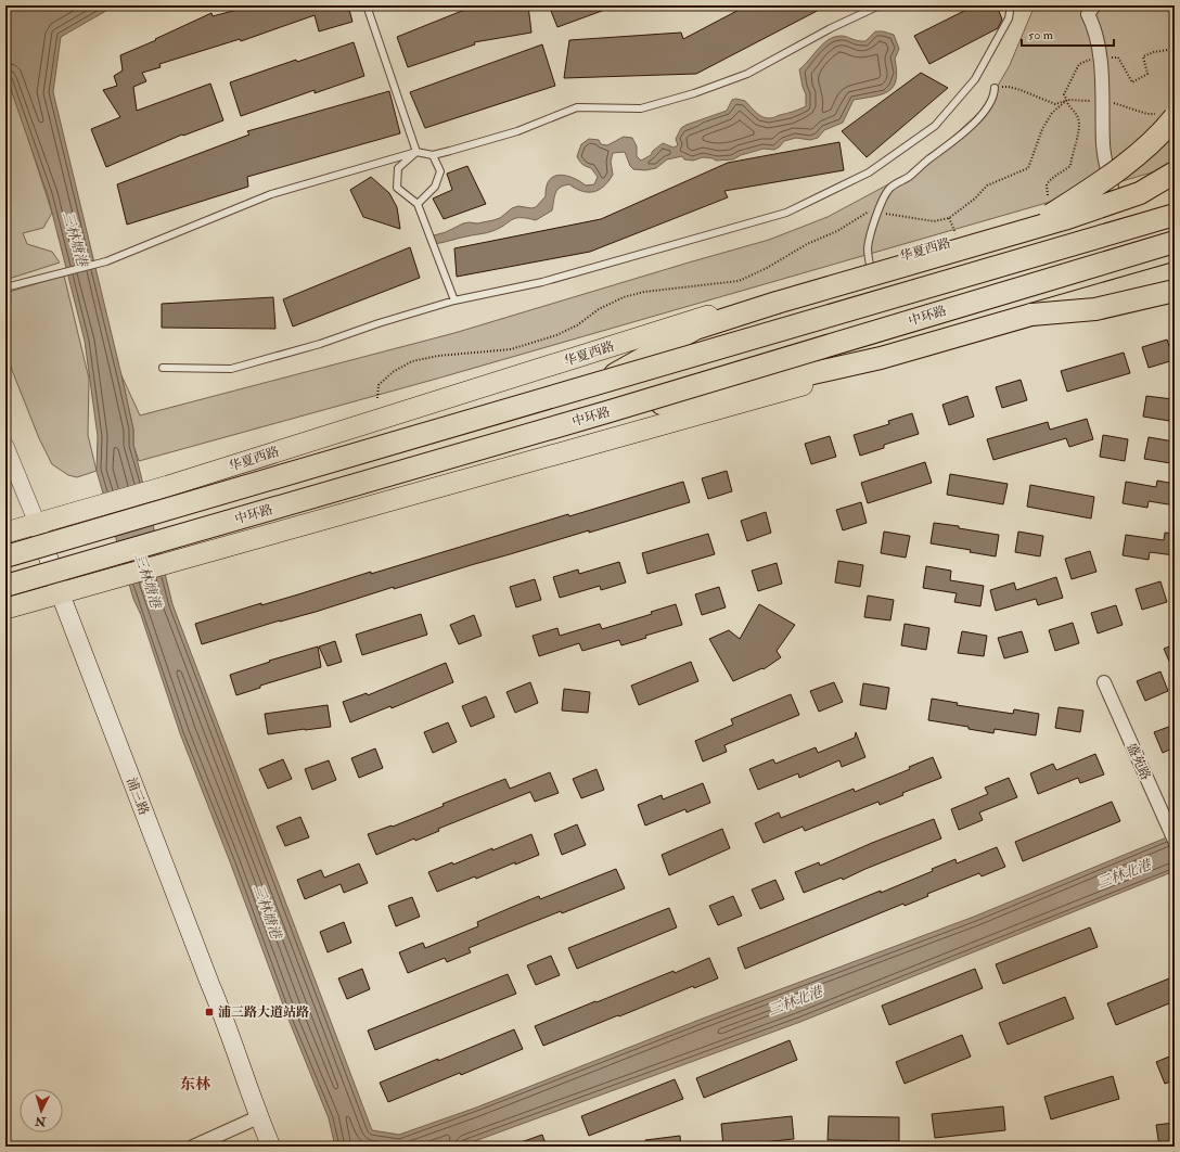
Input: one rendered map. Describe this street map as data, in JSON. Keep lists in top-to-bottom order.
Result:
{
  "streets": {
    "highway": ["中环路"],
    "main road": ["华夏西路", "浦三路"],
    "street": ["盛苑路"]
  },
  "crossings": [
    ["华夏西路", "浦三路"]
  ],
  "districts": ["东林"],
  "water": ["三林塘港", "三林北港"],
  "places": {
    "transit": ["浦三路大道站路"]
  },
  "scale_bar": "50 m",
  "north": "bottom"
}
